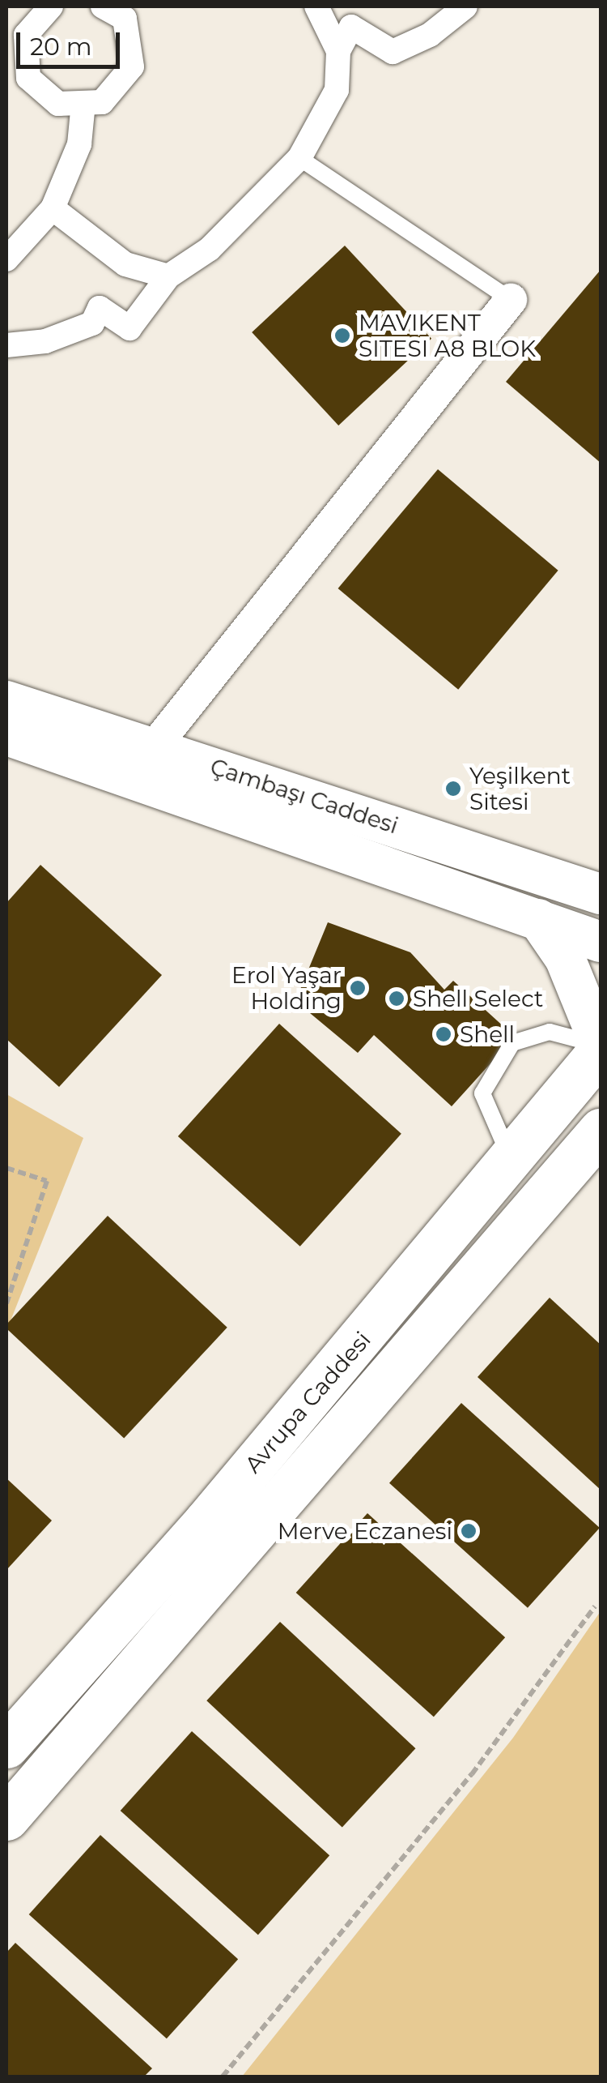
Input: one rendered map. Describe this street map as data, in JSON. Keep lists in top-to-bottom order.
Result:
{
  "streets": {
    "main road": ["Avrupa Caddesi"],
    "street": ["Çambaşı Caddesi"]
  },
  "places": [
    "MAVIKENT SITESI A8 BLOK",
    "Yeşilkent Sitesi",
    "Erol Yaşar Holding",
    "Shell Select",
    "Shell",
    "Merve Eczanesi"
  ],
  "scale_bar": "20 m"
}
